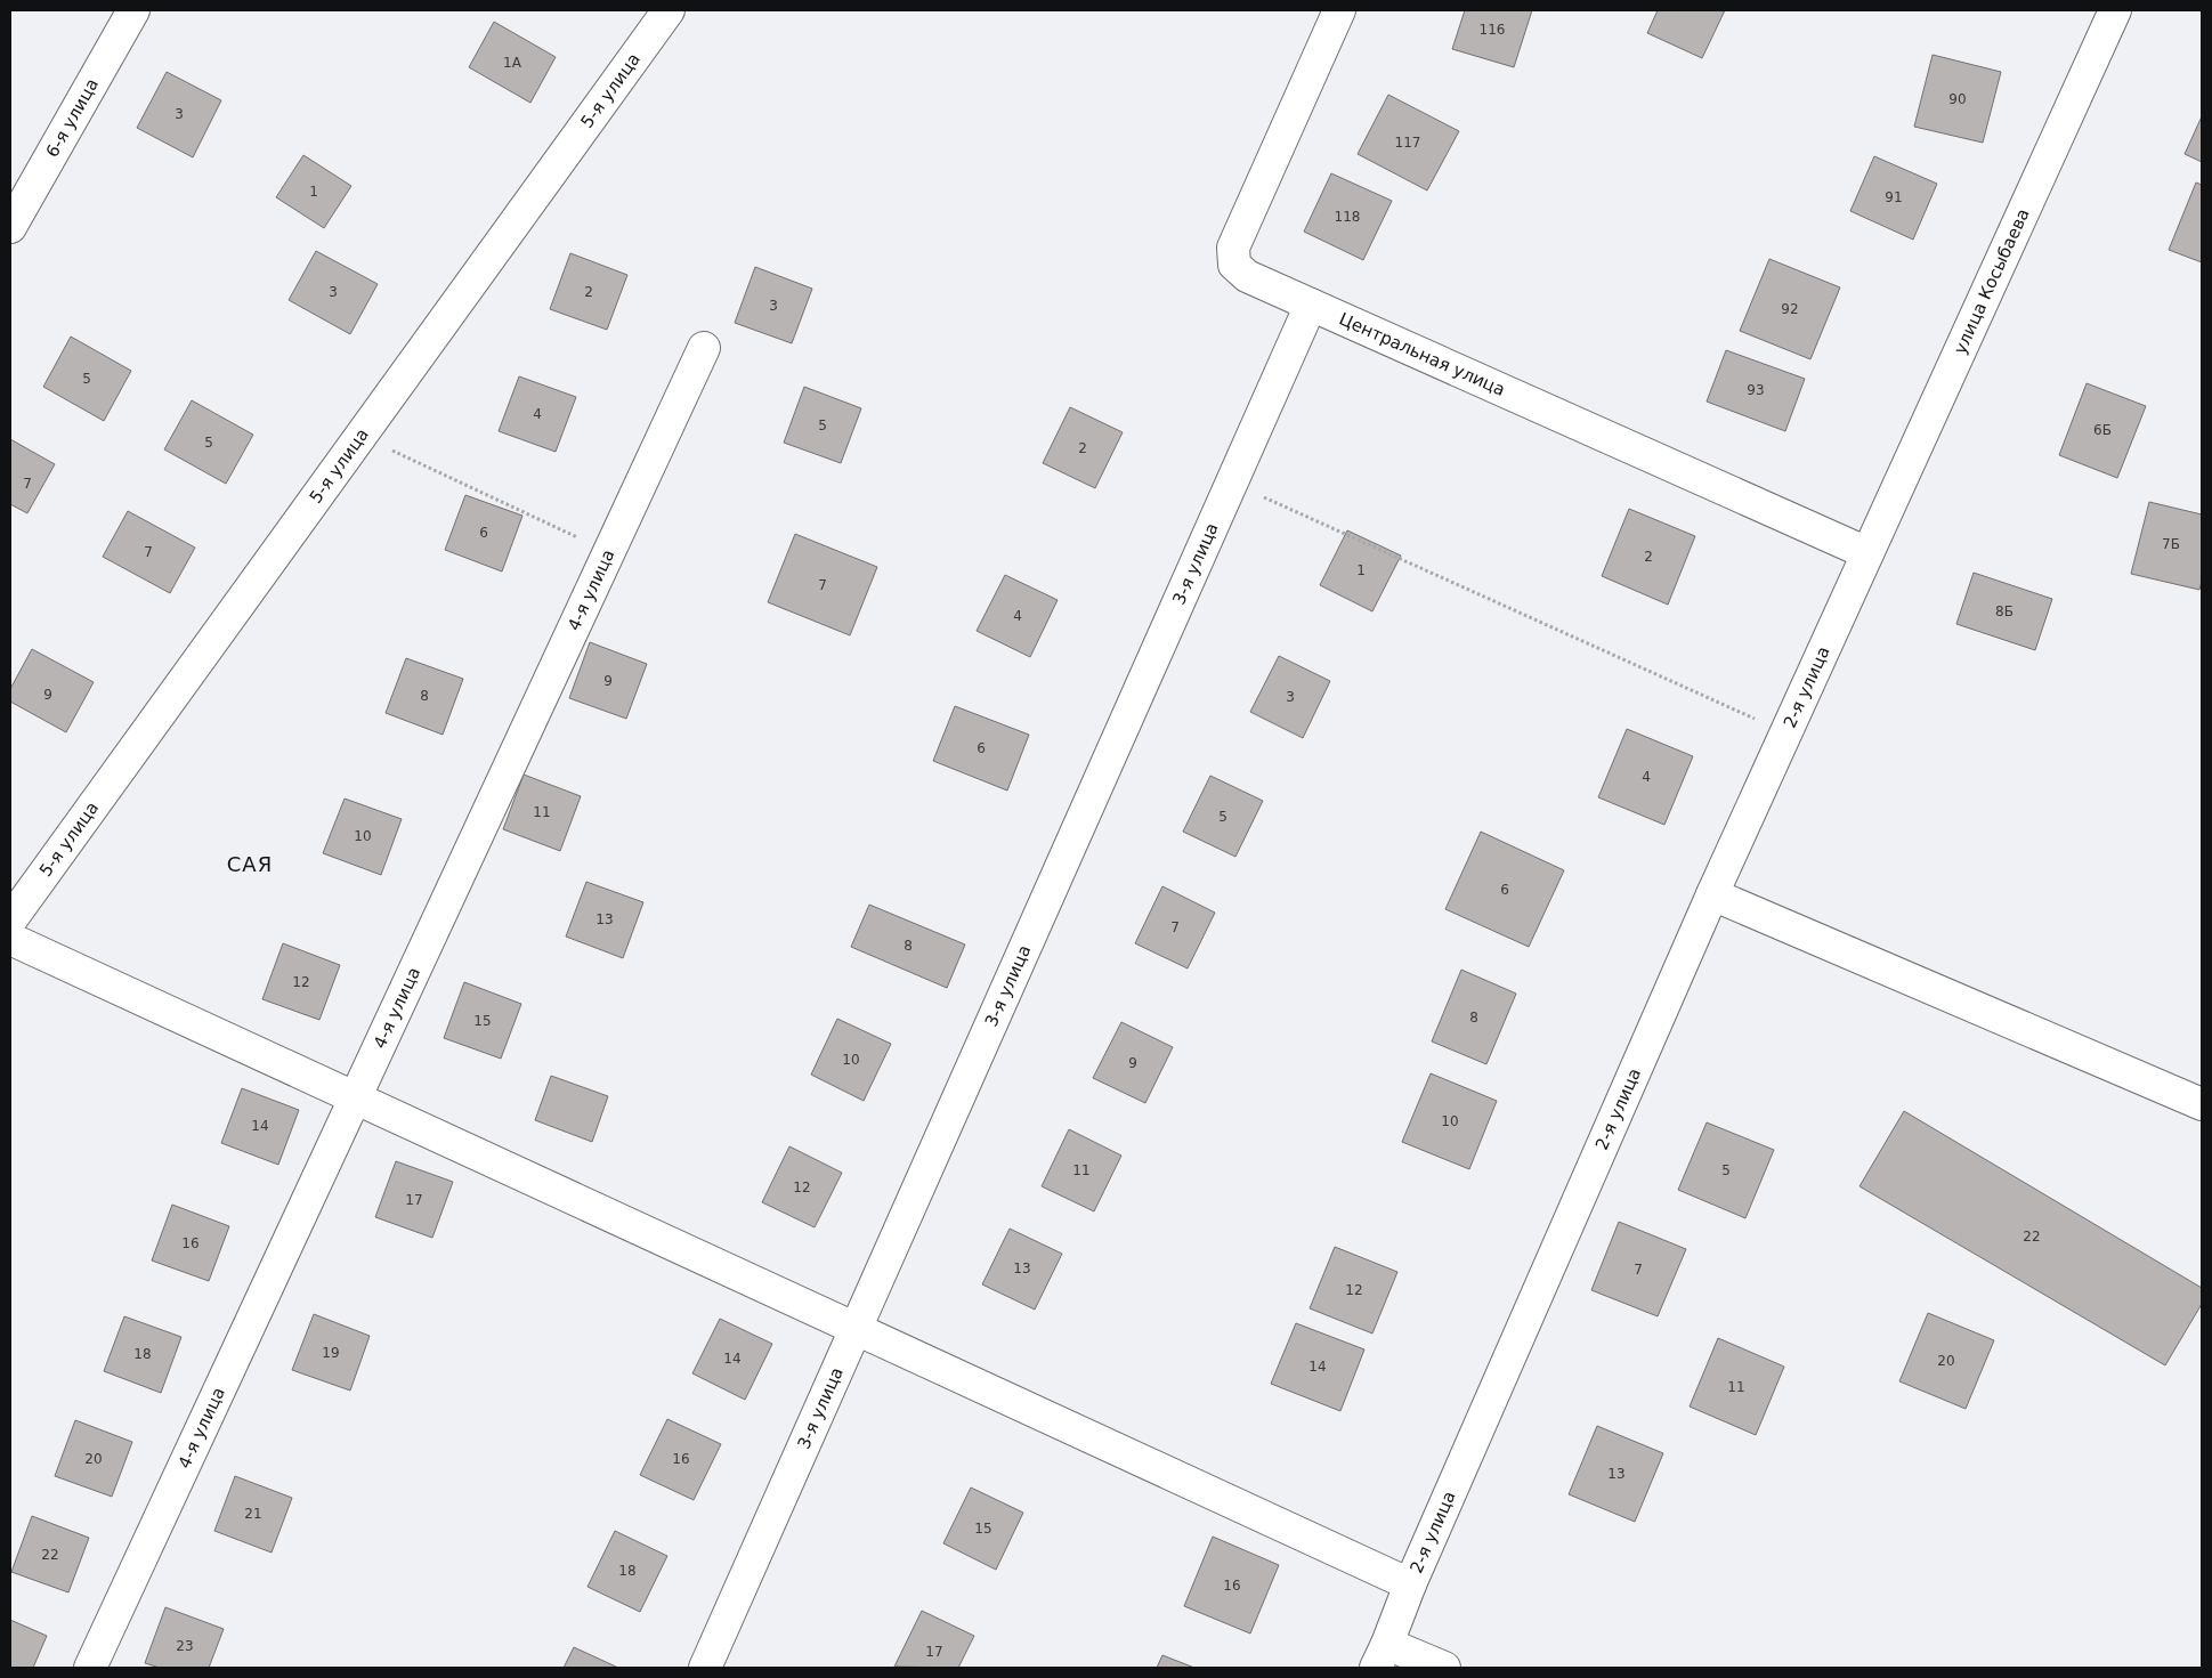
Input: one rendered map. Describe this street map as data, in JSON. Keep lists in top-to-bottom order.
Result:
{
  "streets": {
    "street": [
      "5-я улица",
      "6-я улица",
      "улица Косыбаева",
      "Центральная улица",
      "3-я улица",
      "4-я улица",
      "2-я улица"
    ]
  },
  "crossings": [
    ["улица Косыбаева", "Центральная улица"],
    ["улица Косыбаева", "2-я улица"],
    ["Центральная улица", "3-я улица"],
    ["Центральная улица", "2-я улица"]
  ],
  "districts": ["САЯ"],
  "house_numbers": [
    "116",
    "1А",
    "90",
    "3",
    "117",
    "1",
    "91",
    "118",
    "3",
    "2",
    "3",
    "92",
    "5",
    "93",
    "4",
    "5",
    "6Б",
    "5",
    "2",
    "7",
    "6",
    "7Б",
    "7",
    "2",
    "1",
    "7",
    "8Б",
    "4",
    "9",
    "9",
    "8",
    "3",
    "6",
    "4",
    "11",
    "5",
    "10",
    "6",
    "13",
    "7",
    "8",
    "12",
    "8",
    "15",
    "10",
    "9",
    "10",
    "14",
    "11",
    "5",
    "12",
    "17",
    "22",
    "16",
    "13",
    "7",
    "12",
    "19",
    "18",
    "14",
    "20",
    "14",
    "11",
    "20",
    "16",
    "13",
    "21",
    "15",
    "22",
    "18",
    "16",
    "23",
    "17"
  ]
}
